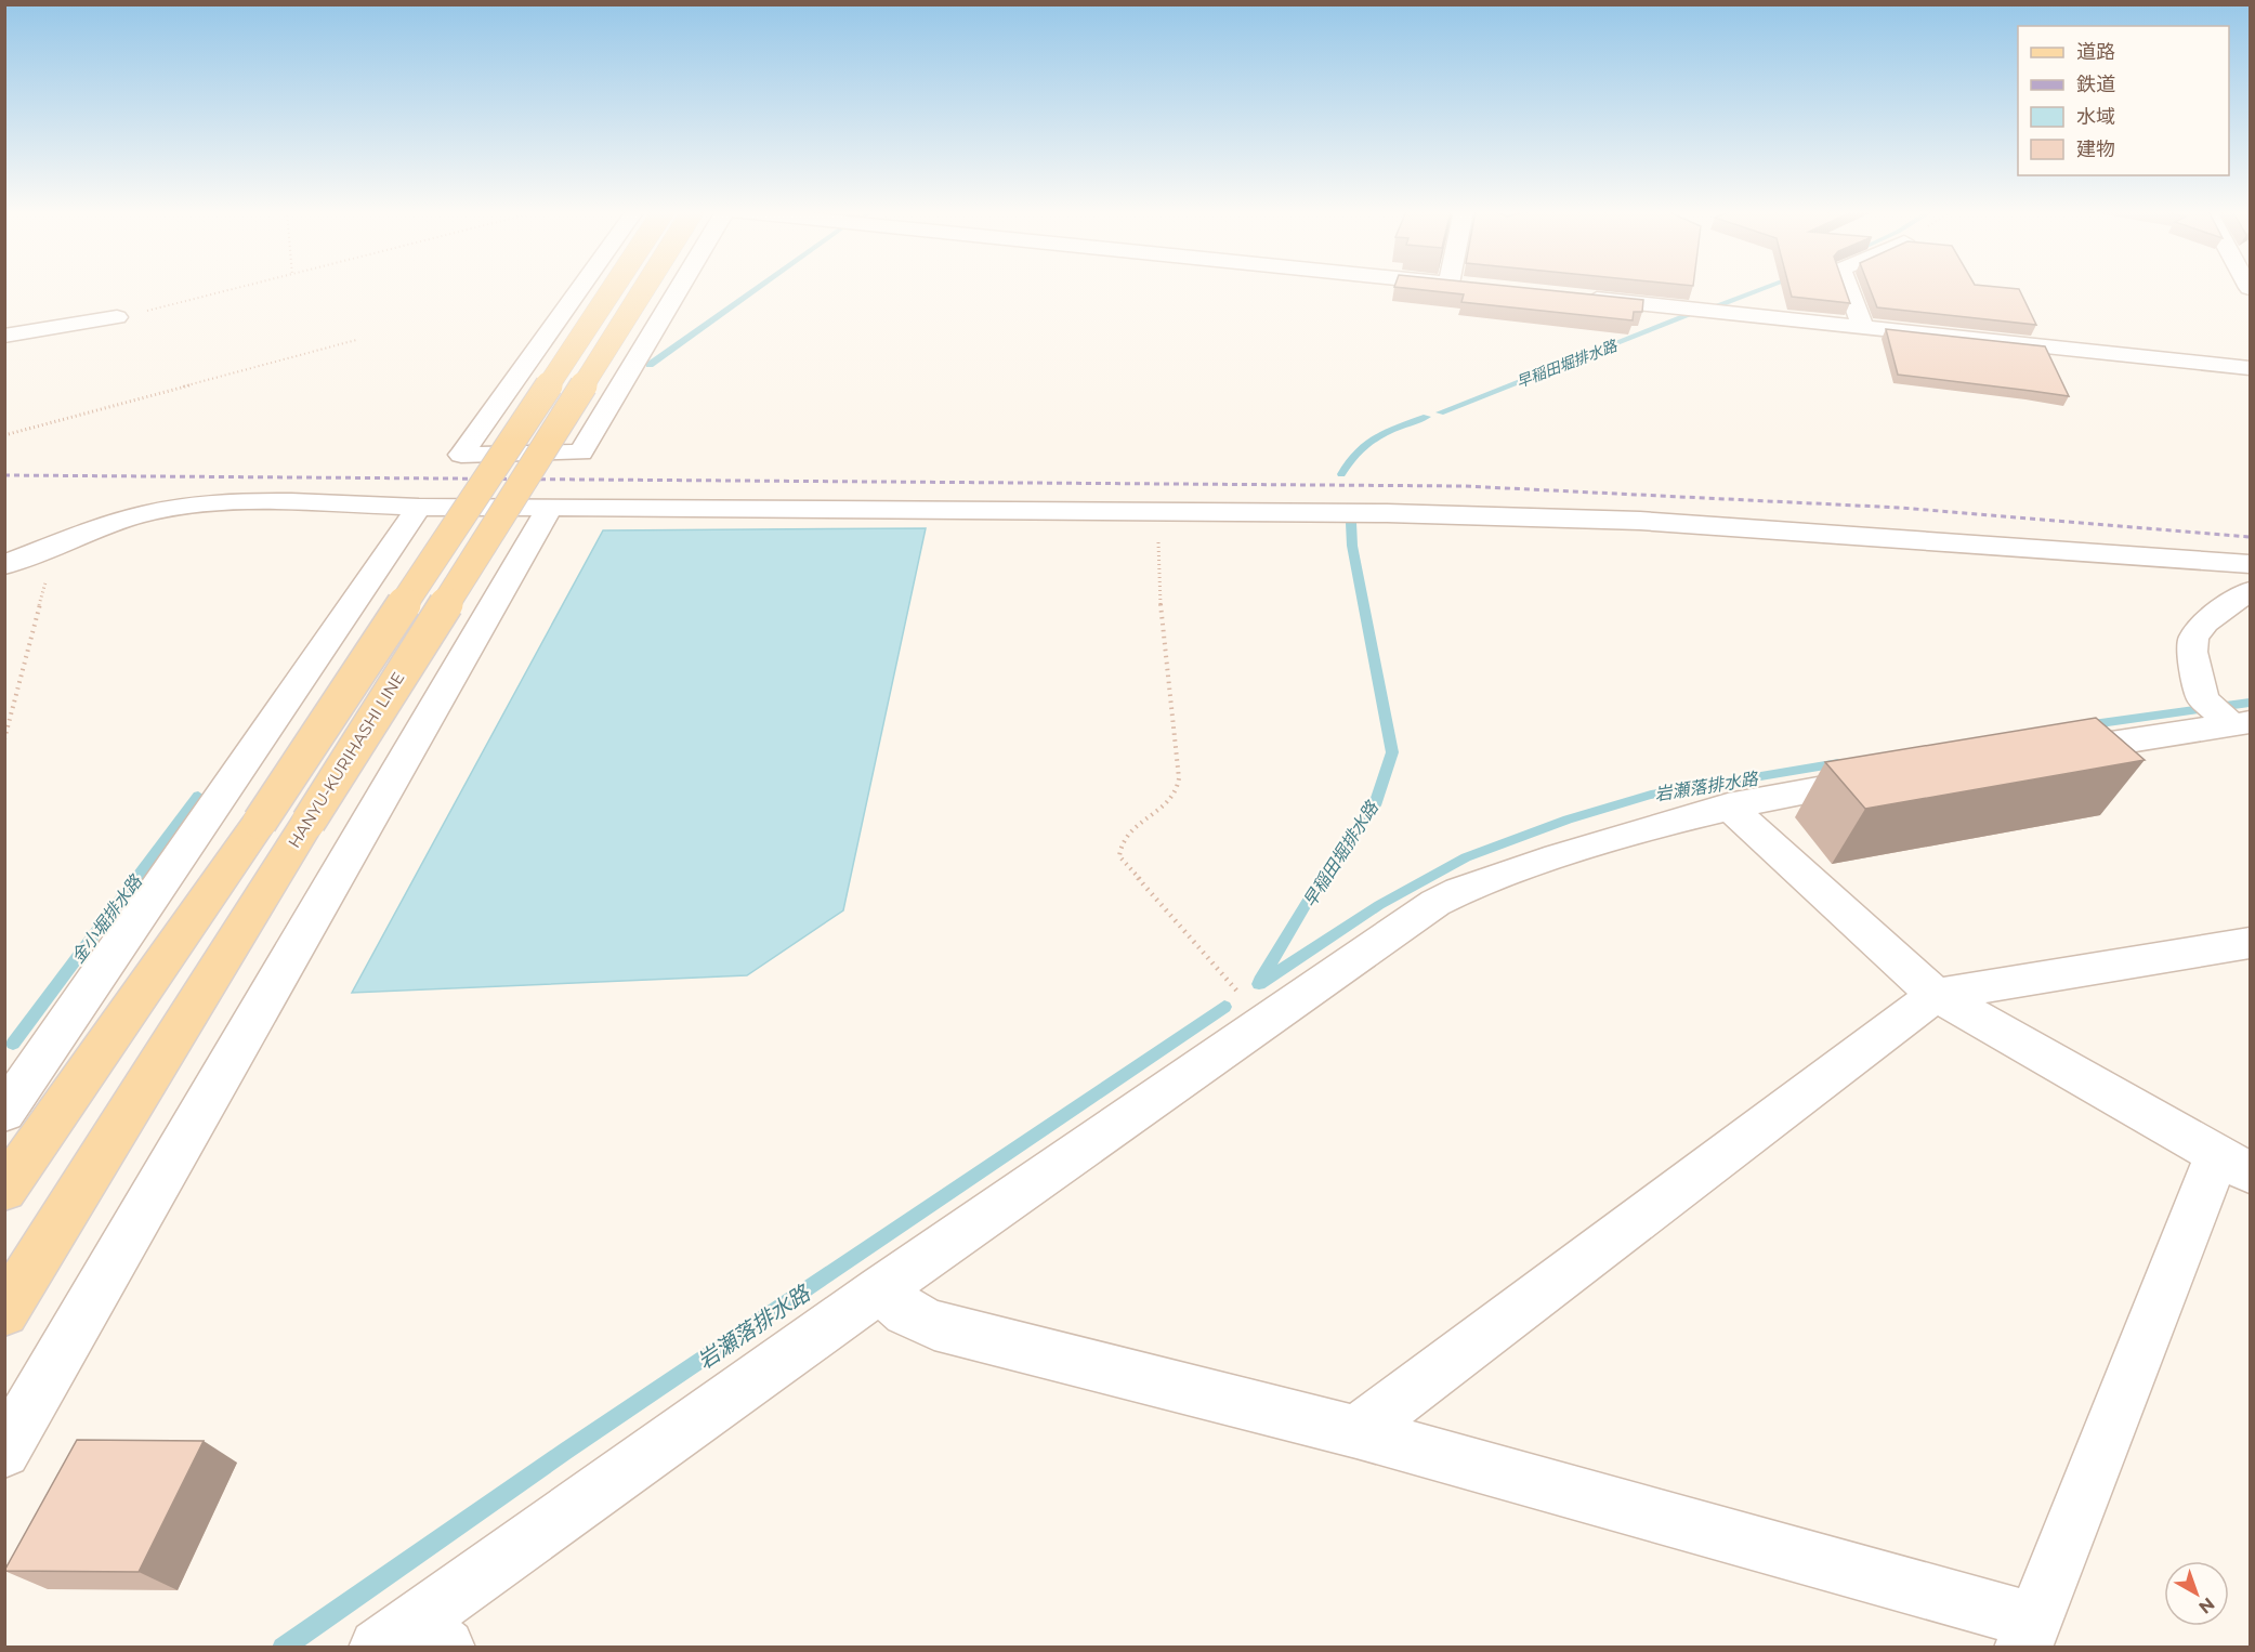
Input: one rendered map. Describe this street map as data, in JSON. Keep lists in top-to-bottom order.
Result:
{
  "streets": {
    "main road": ["HANYU-KURIHASHI LINE"]
  },
  "water": ["早稲田堀排水路", "岩瀬落排水路", "金小堀排水路"],
  "legend": [
    "道路",
    "鉄道",
    "水域",
    "建物"
  ],
  "north": "bottom right"
}
